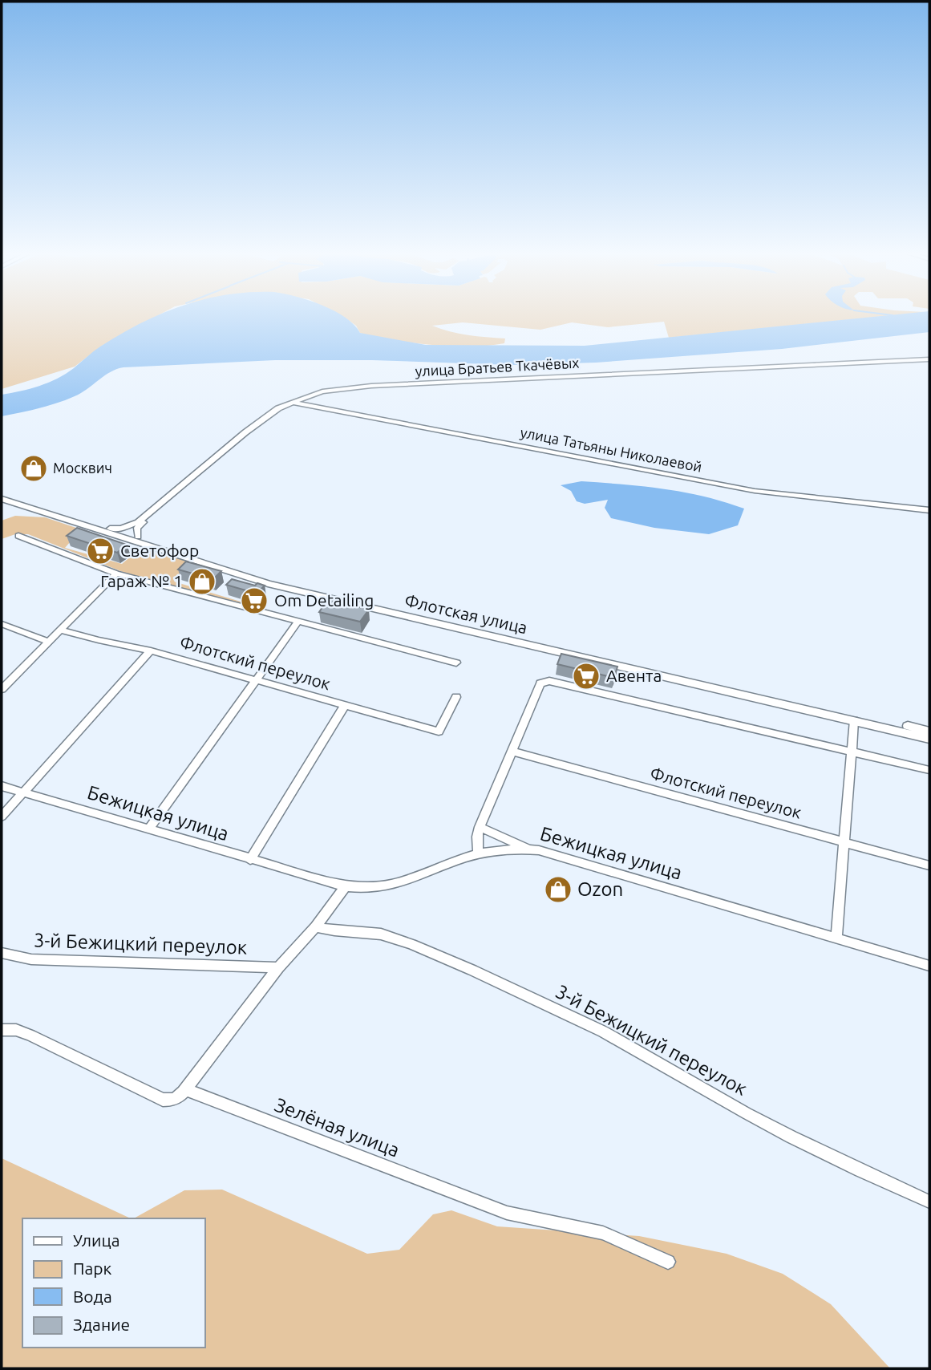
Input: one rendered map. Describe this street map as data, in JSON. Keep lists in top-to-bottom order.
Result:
{
  "streets": {
    "main road": ["Флотская улица"],
    "street": [
      "улица Братьев Ткачёвых",
      "улица Татьяны Николаевой",
      "Флотский переулок",
      "Бежицкая улица",
      "3-й Бежицкий переулок",
      "Зелёная улица"
    ]
  },
  "crossings": [
    ["улица Братьев Ткачёвых", "улица Татьяны Николаевой"],
    ["улица Братьев Ткачёвых", "Флотская улица"]
  ],
  "places": {
    "shop": ["Москвич", "Гараж № 1", "Ozon"],
    "supermarket": ["Светофор", "Om Detailing", "Авента"]
  },
  "legend": [
    "Улица",
    "Парк",
    "Вода",
    "Здание"
  ]
}
